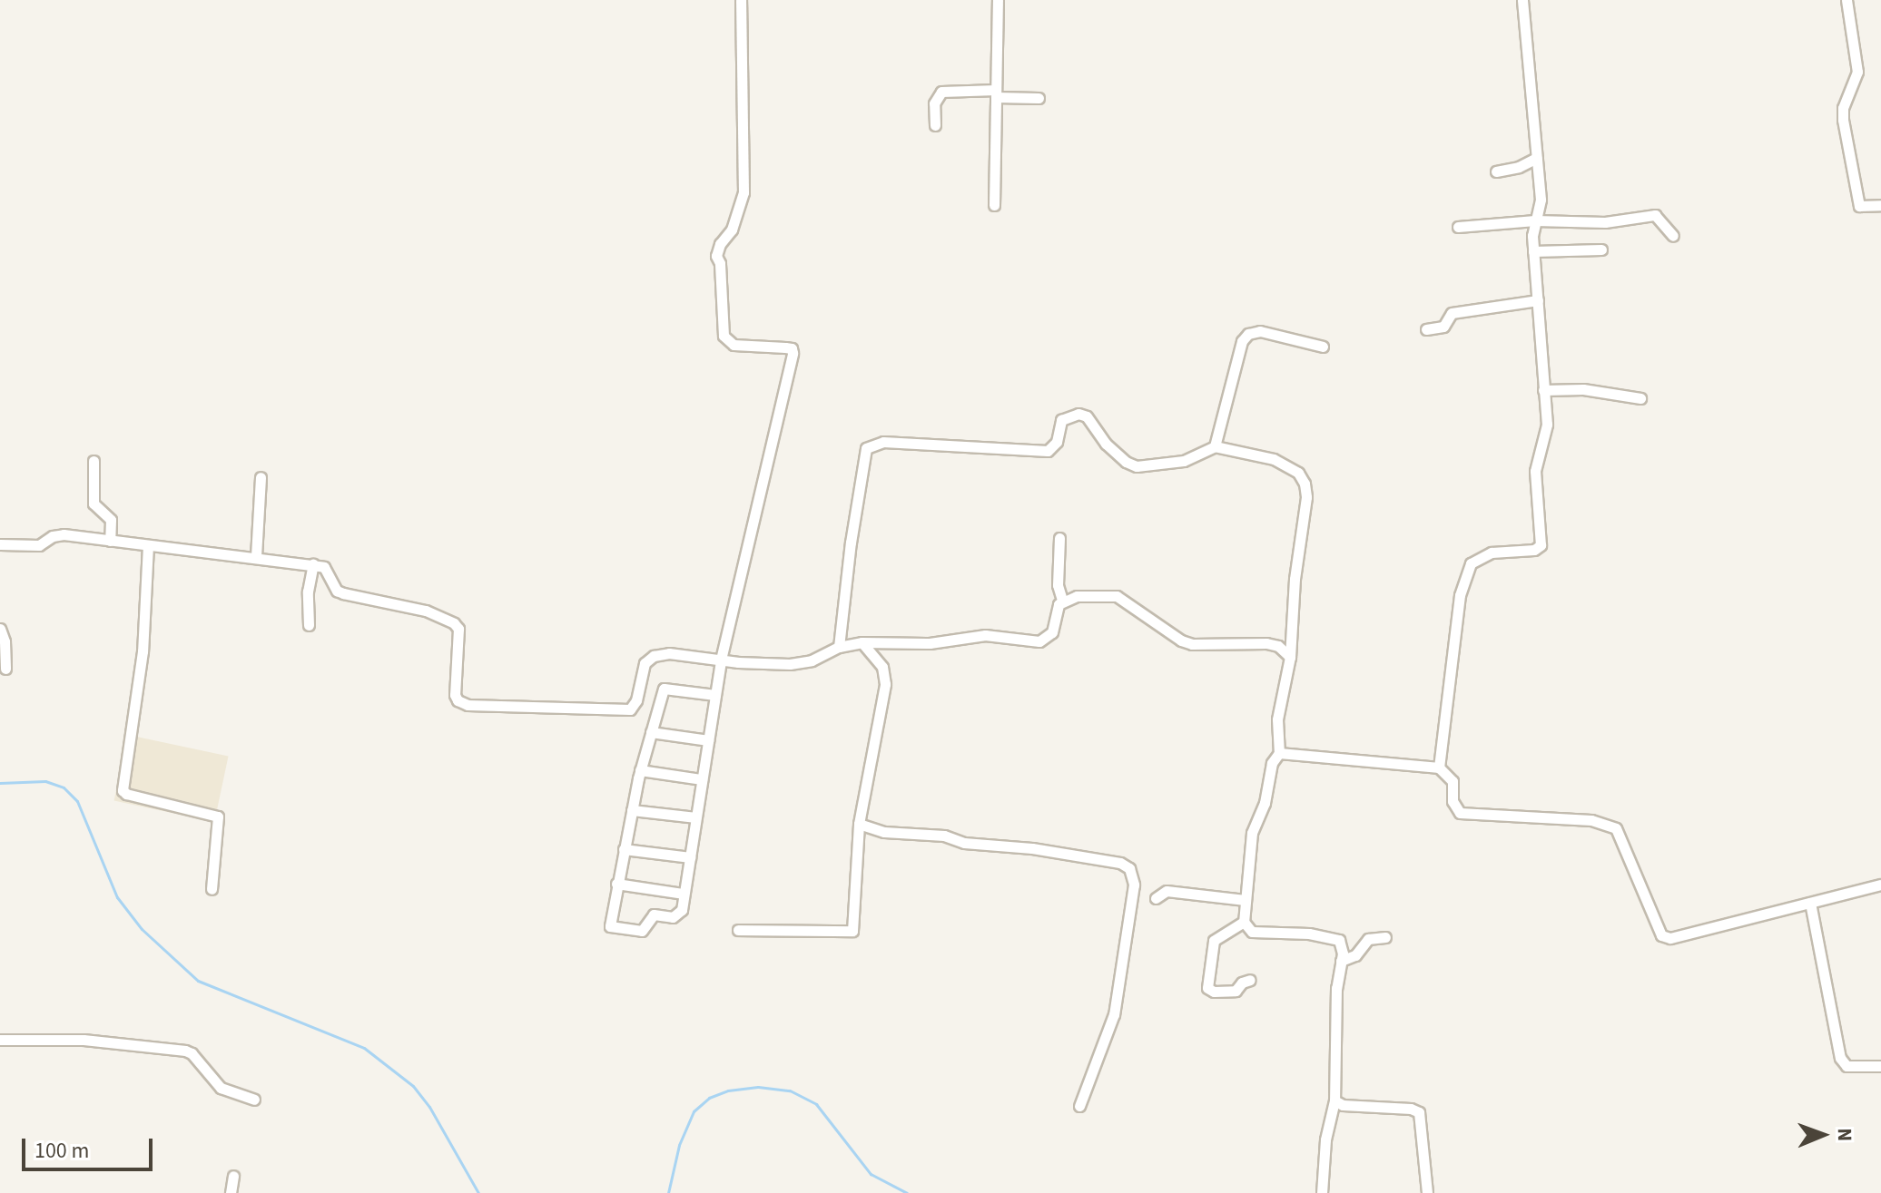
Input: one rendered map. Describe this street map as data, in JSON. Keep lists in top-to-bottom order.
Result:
{
  "scale_bar": "100 m",
  "north": "right"
}
